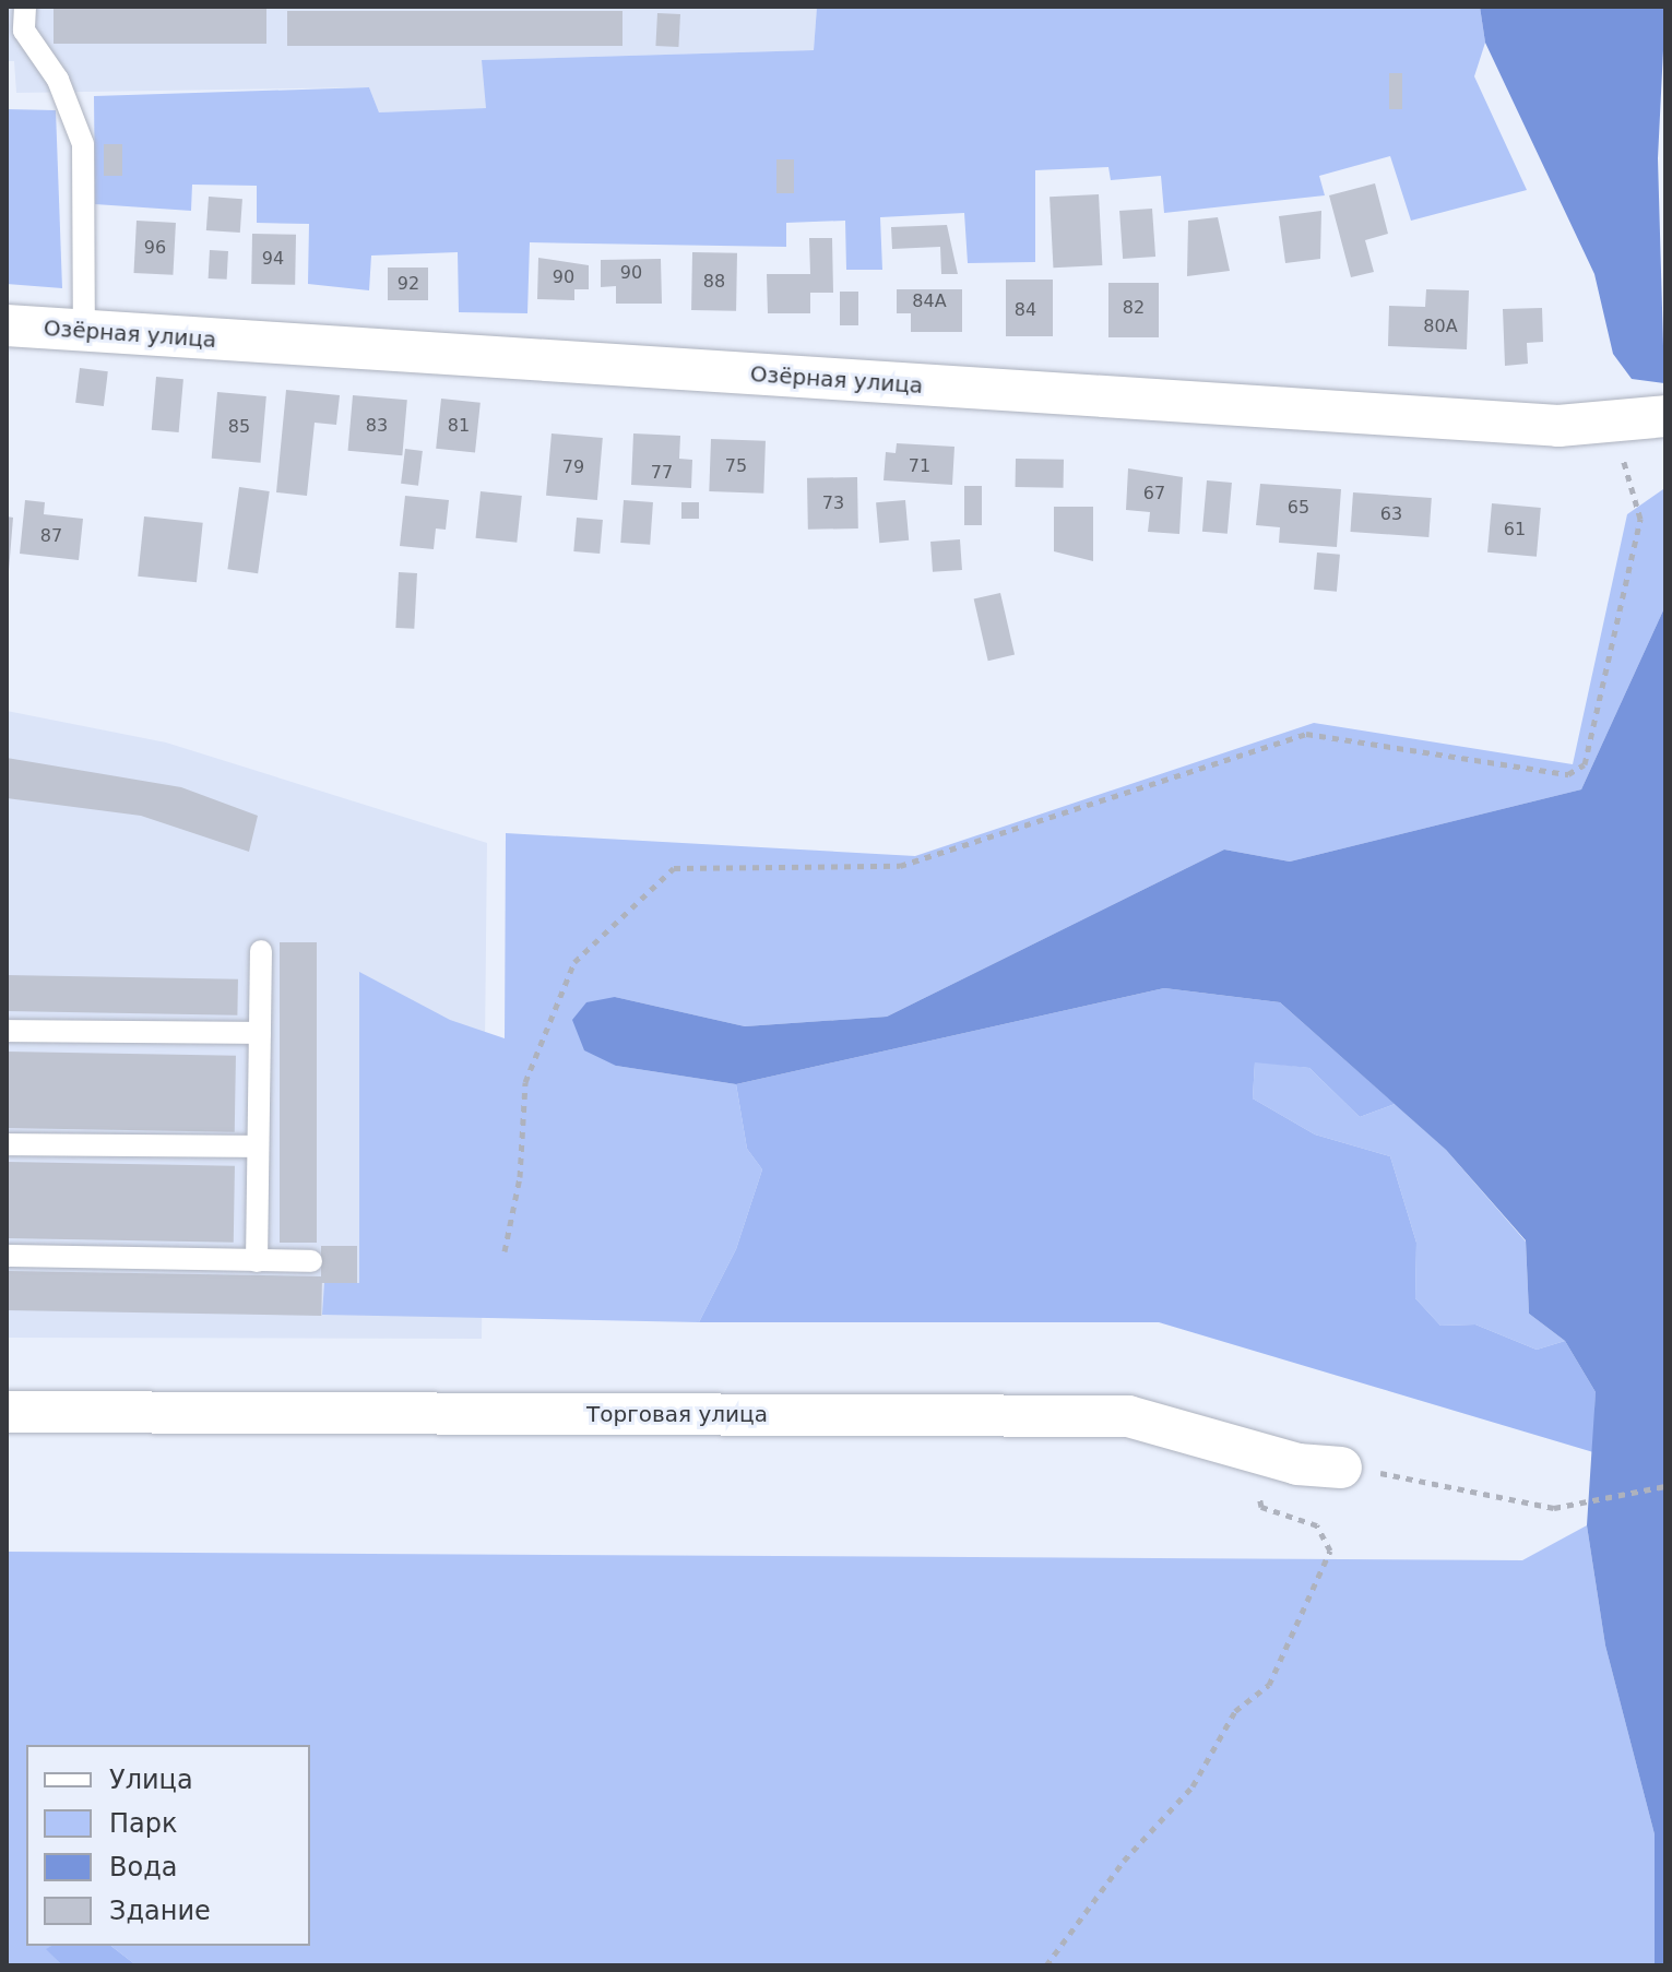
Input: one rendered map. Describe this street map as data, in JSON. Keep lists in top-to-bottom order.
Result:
{
  "streets": {
    "street": ["Озёрная улица", "Торговая улица"]
  },
  "house_numbers": [
    "96",
    "94",
    "90",
    "90",
    "88",
    "92",
    "84А",
    "82",
    "84",
    "80А",
    "83",
    "81",
    "85",
    "75",
    "71",
    "79",
    "77",
    "67",
    "73",
    "65",
    "63",
    "61",
    "87"
  ],
  "legend": [
    "Улица",
    "Парк",
    "Вода",
    "Здание"
  ]
}
